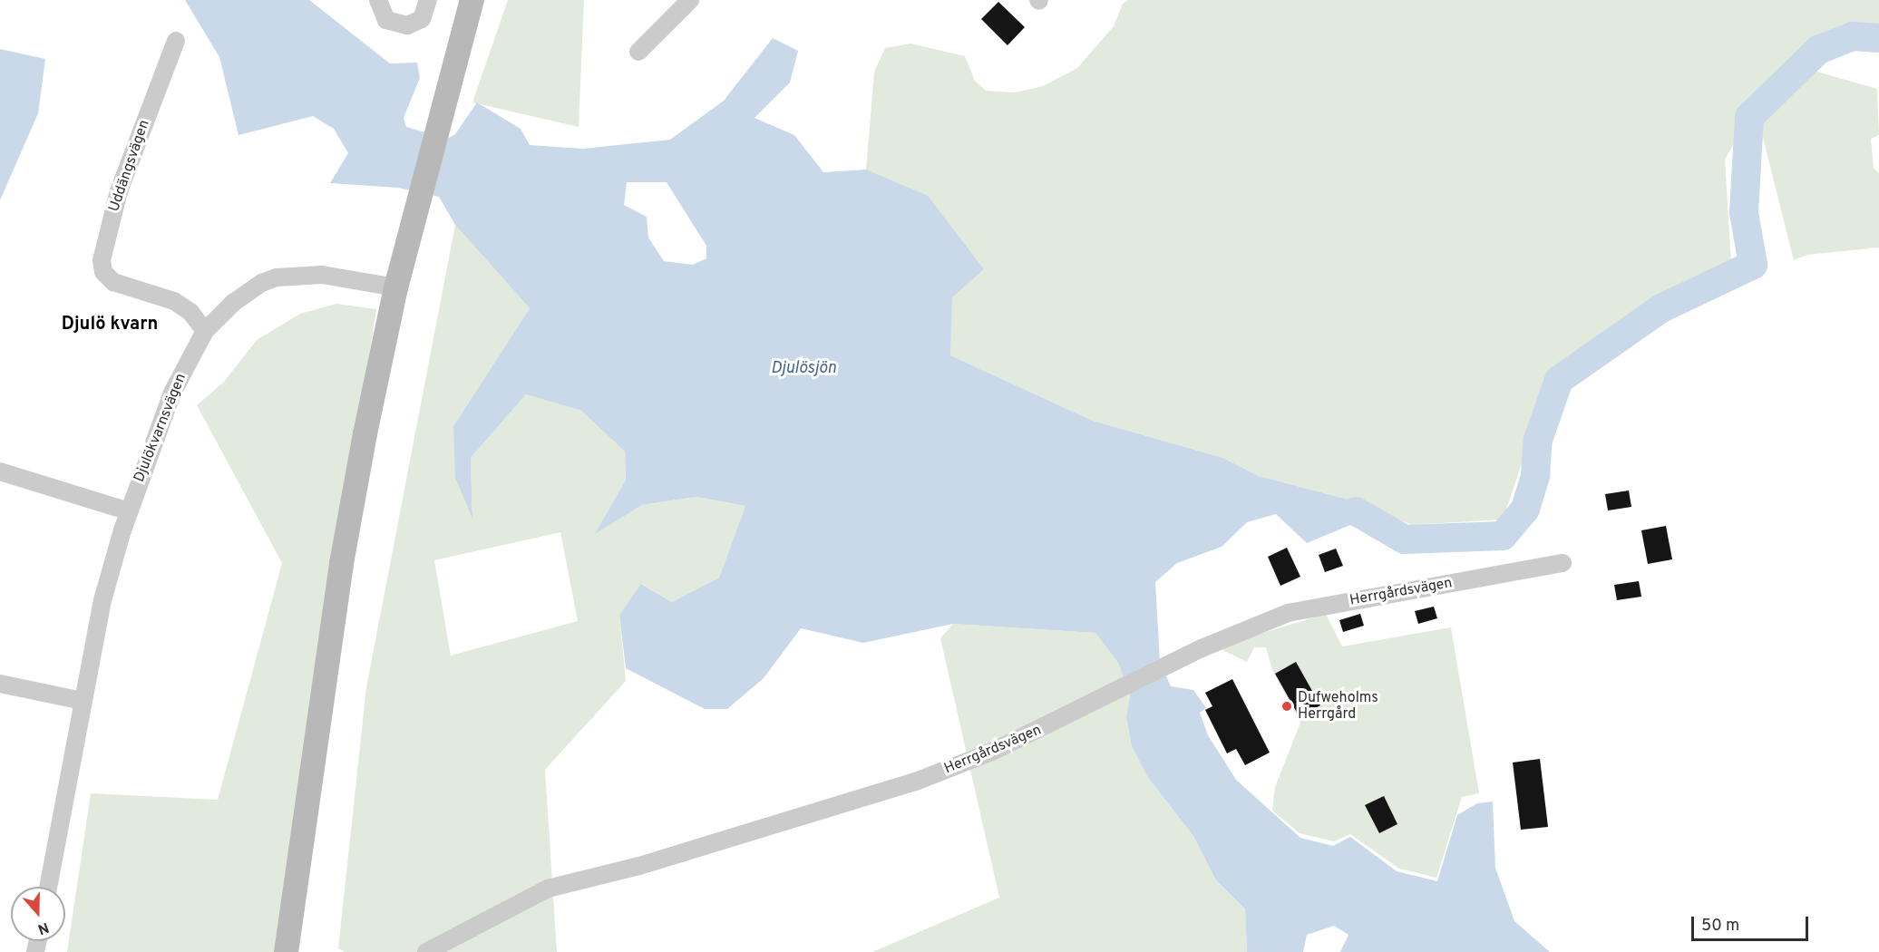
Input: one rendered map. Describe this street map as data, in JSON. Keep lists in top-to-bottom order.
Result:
{
  "streets": {
    "street": ["Uddängsvägen", "Djulökvarnsvägen", "Herrgårdsvägen"]
  },
  "crossings": [
    ["Uddängsvägen", "Djulökvarnsvägen"]
  ],
  "districts": ["Djulö kvarn"],
  "water": ["Djulösjön"],
  "places": ["Dufweholms Herrgård"],
  "scale_bar": "50 m",
  "north": "bottom"
}
